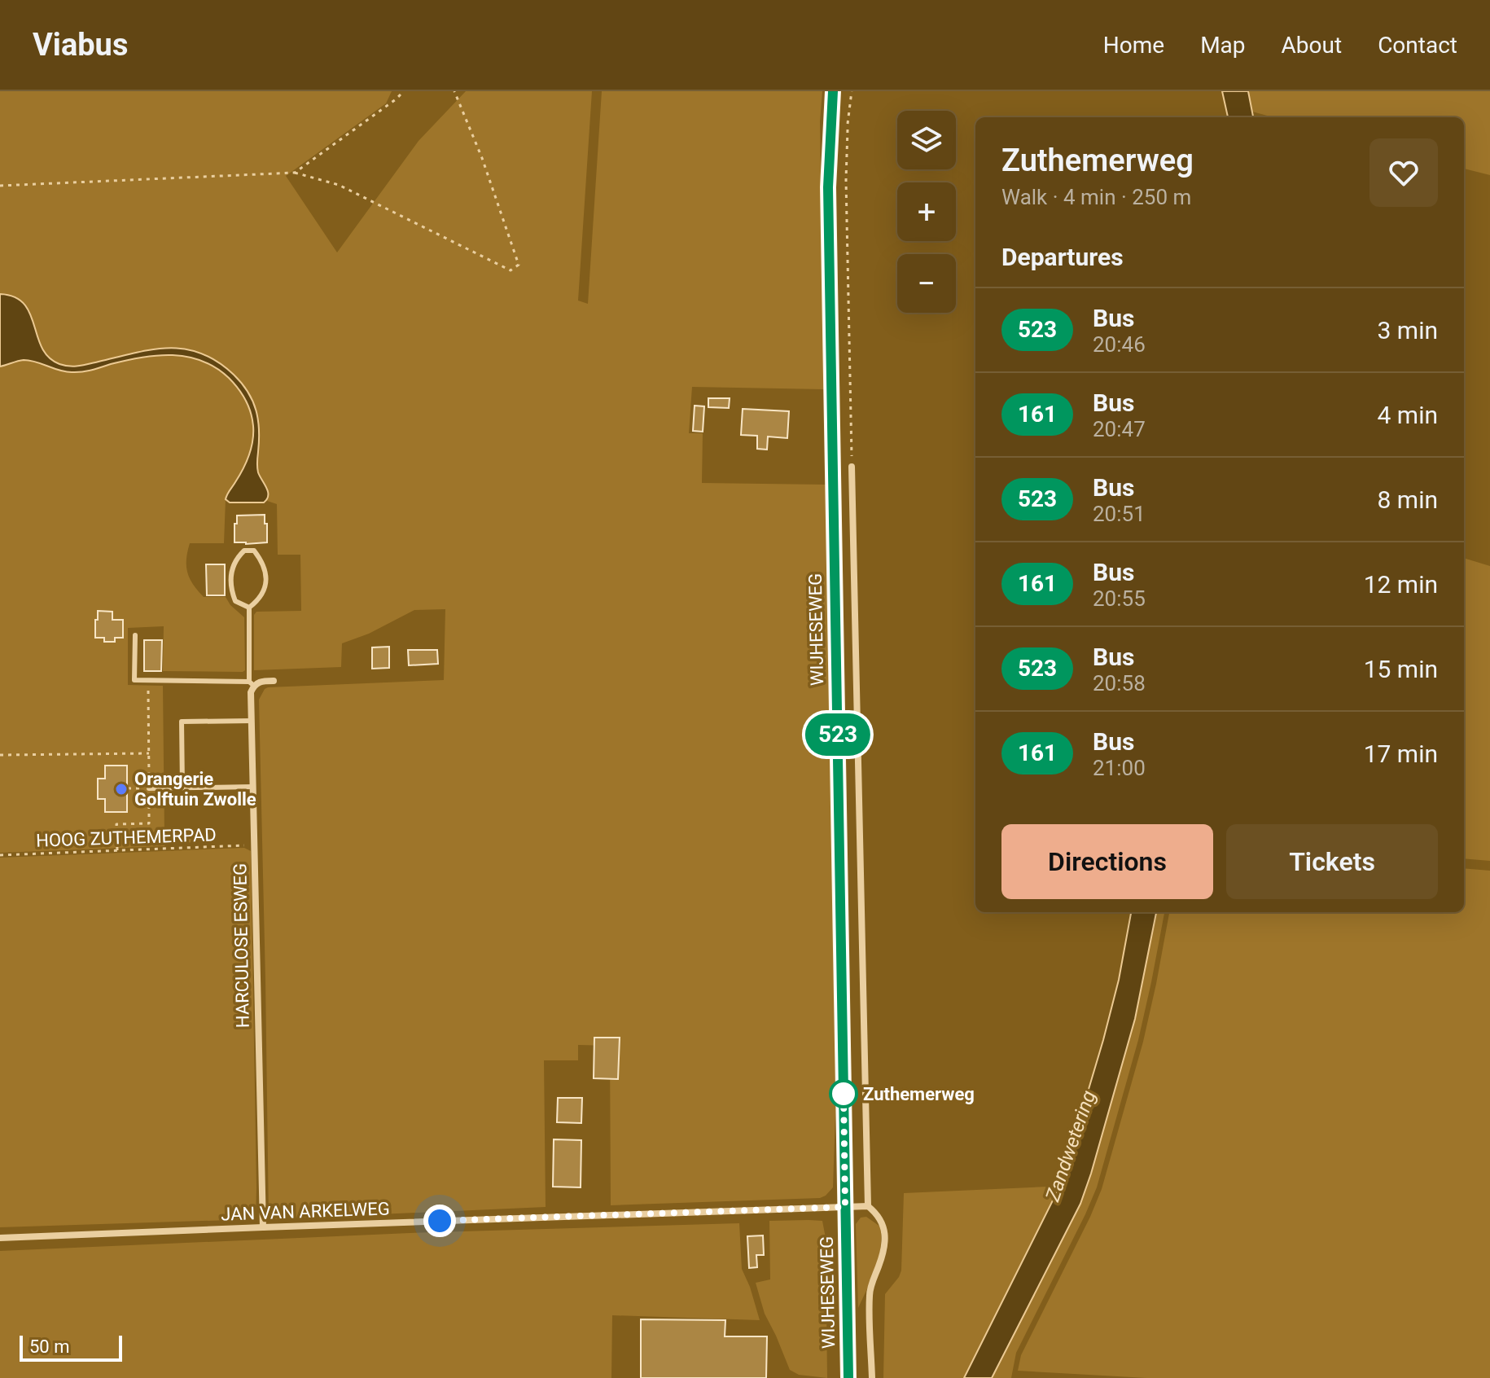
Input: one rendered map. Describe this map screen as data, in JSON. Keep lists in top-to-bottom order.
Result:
{
  "streets": {
    "main road": ["WIJHESEWEG"],
    "street": ["HARCULOSE ESWEG", "JAN VAN ARKELWEG"],
    "path": ["HOOG ZUTHEMERPAD"]
  },
  "crossings": [
    ["WIJHESEWEG", "JAN VAN ARKELWEG"],
    ["HOOG ZUTHEMERPAD", "HARCULOSE ESWEG"],
    ["HARCULOSE ESWEG", "JAN VAN ARKELWEG"]
  ],
  "water": ["Zandwetering"],
  "places": ["Orangerie Golftuin Zwolle", "Zuthemerweg"],
  "lines": ["bus line 523"],
  "scale_bar": "50 m",
  "page": {
    "header": "Viabus",
    "nav": [
      "Home",
      "Map",
      "About",
      "Contact"
    ],
    "on_map": "523",
    "map_buttons": ["+", "−"],
    "heading": [
      ["Zuthemerweg", "Walk · 4 min · 250 m"],
      "Departures"
    ],
    "list": [
      {
        "mark": "523",
        "name": "Bus",
        "note": "20:46",
        "value": "3 min"
      },
      {
        "mark": "161",
        "name": "Bus",
        "note": "20:47",
        "value": "4 min"
      },
      {
        "mark": "523",
        "name": "Bus",
        "note": "20:51",
        "value": "8 min"
      },
      {
        "mark": "161",
        "name": "Bus",
        "note": "20:55",
        "value": "12 min"
      },
      {
        "mark": "523",
        "name": "Bus",
        "note": "20:58",
        "value": "15 min"
      },
      {
        "mark": "161",
        "name": "Bus",
        "note": "21:00",
        "value": "17 min"
      }
    ],
    "buttons": ["Directions", "Tickets"],
    "scale": "50 m"
  }
}
